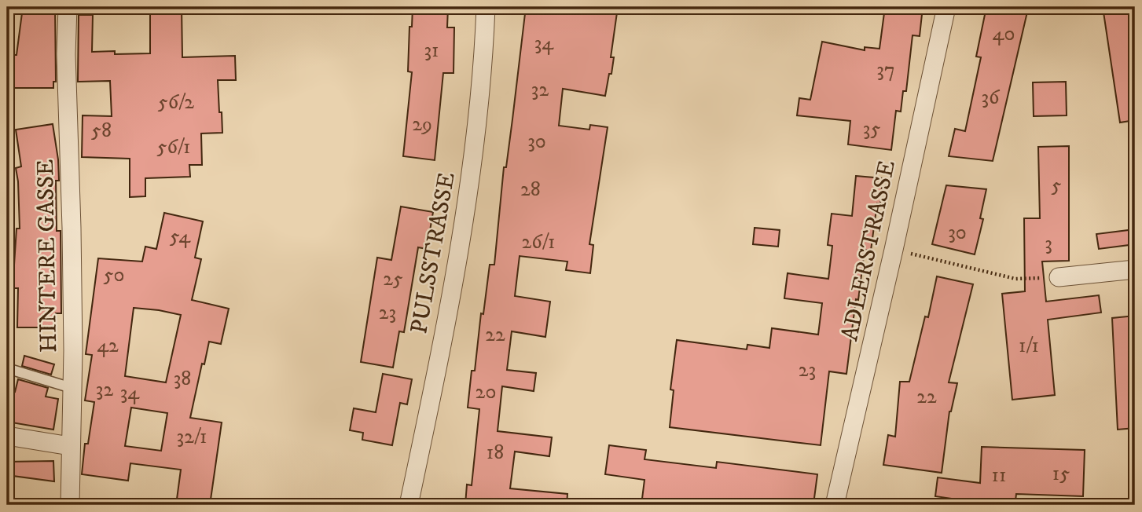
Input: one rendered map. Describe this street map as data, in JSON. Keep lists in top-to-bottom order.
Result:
{
  "streets": {
    "street": ["ADLERSTRASSE", "PULSSTRASSE", "HINTERE GASSE"]
  },
  "house_numbers": [
    "40",
    "34",
    "31",
    "37",
    "32",
    "36",
    "56/2",
    "29",
    "35",
    "58",
    "30",
    "56/1",
    "5",
    "28",
    "30",
    "54",
    "26/1",
    "3",
    "50",
    "25",
    "23",
    "22",
    "42",
    "1/1",
    "23",
    "38",
    "32",
    "20",
    "34",
    "22",
    "32/1",
    "18",
    "15",
    "11"
  ]
}
